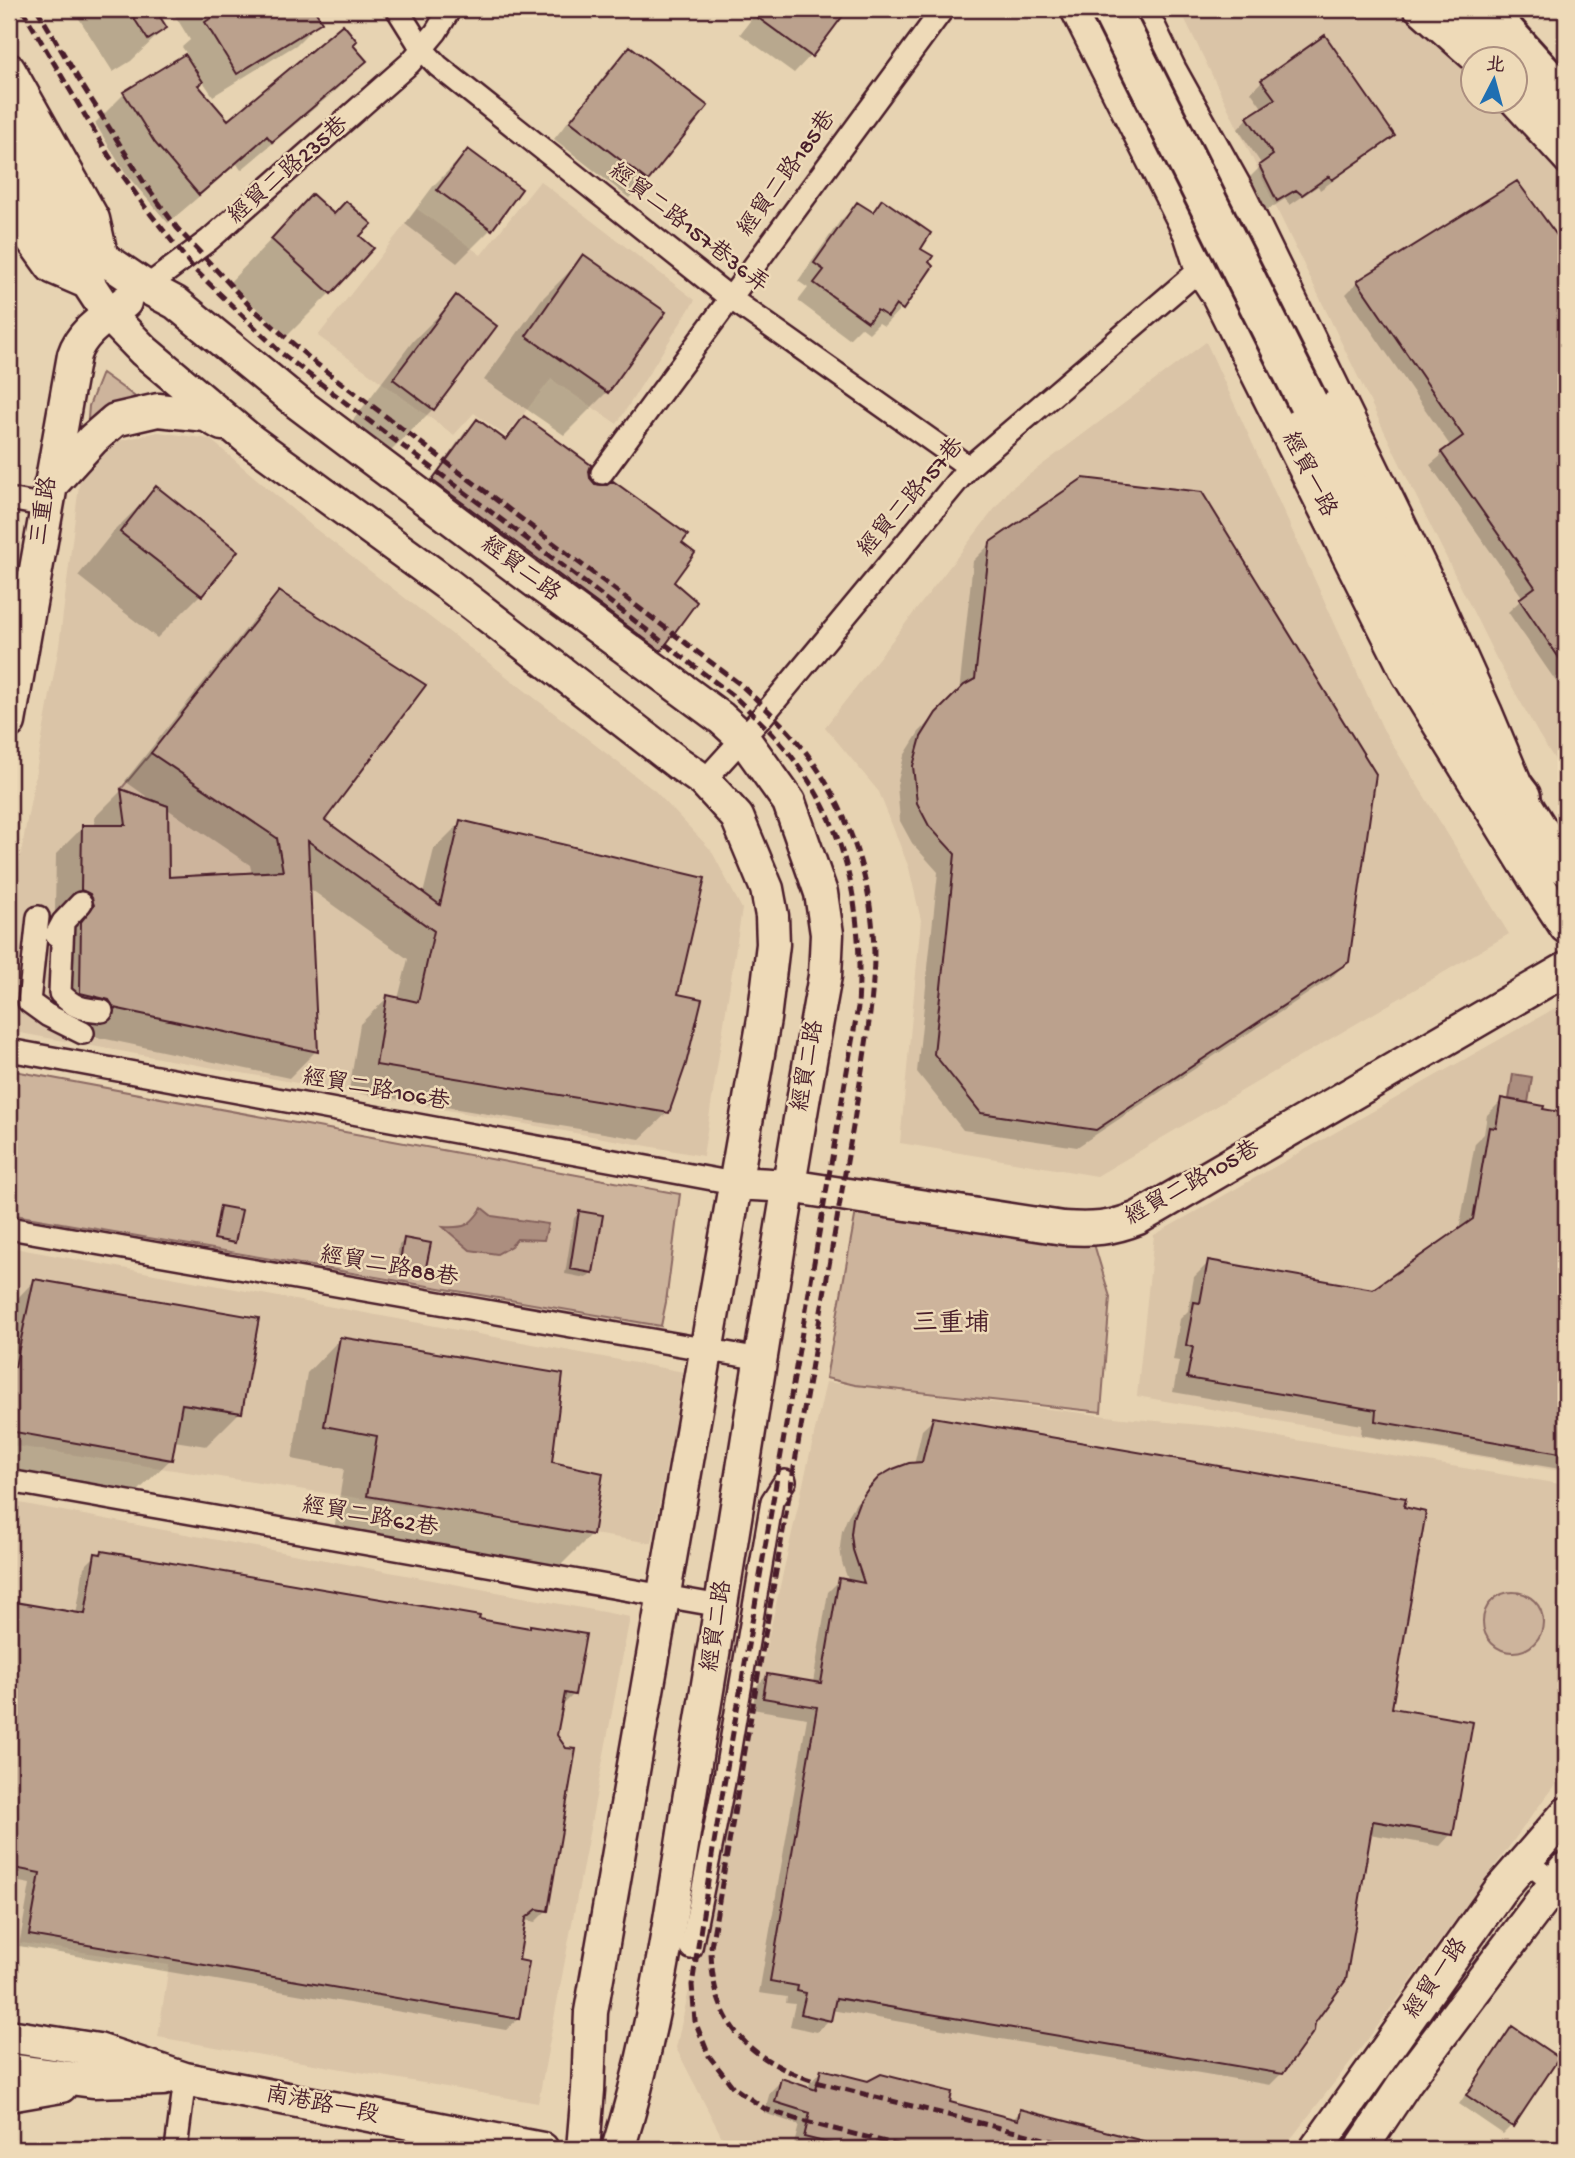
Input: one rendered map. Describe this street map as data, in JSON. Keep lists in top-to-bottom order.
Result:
{
  "streets": {
    "main road": [
      "經貿二路235巷",
      "經貿一路",
      "三重路",
      "經貿二路",
      "經貿二路105巷",
      "南港路一段"
    ],
    "street": [
      "經貿二路185巷",
      "經貿二路157巷36弄",
      "經貿二路157巷",
      "經貿二路106巷",
      "經貿二路88巷",
      "經貿二路62巷"
    ]
  },
  "crossings": [
    ["經貿二路235巷", "經貿二路157巷36弄"],
    ["經貿二路235巷", "三重路"],
    ["經貿二路235巷", "經貿二路"],
    ["經貿二路185巷", "經貿二路157巷36弄"],
    ["經貿二路157巷36弄", "經貿二路157巷"],
    ["經貿一路", "經貿二路157巷"],
    ["經貿二路157巷", "經貿二路"],
    ["經貿二路", "經貿二路105巷"],
    ["經貿二路", "經貿二路88巷"],
    ["經貿二路", "經貿二路62巷"],
    ["經貿二路106巷", "經貿二路105巷"]
  ],
  "districts": ["三重埔"],
  "north": "top"
}
